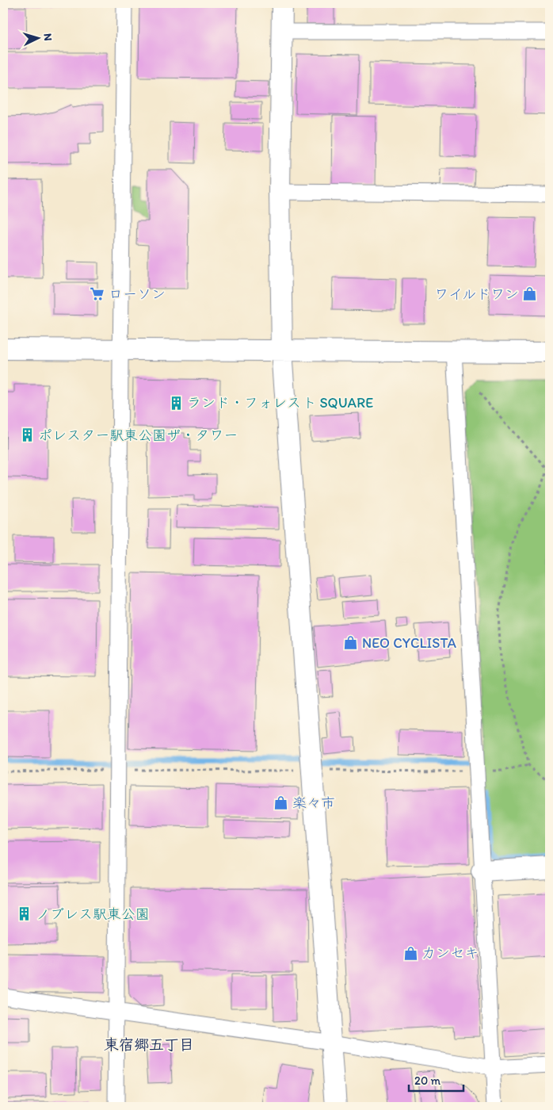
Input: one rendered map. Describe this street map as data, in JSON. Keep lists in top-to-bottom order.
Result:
{
  "districts": ["東宿郷五丁目"],
  "places": {
    "supermarket": ["ローソン"],
    "shop": [
      "ワイルドワン",
      "NEO CYCLISTA",
      "楽々市",
      "カンセキ"
    ],
    "building": ["ランド・フォレスト SQUARE", "ポレスター駅東公園ザ・タワー", "ノブレス駅東公園"]
  },
  "scale_bar": "20 m",
  "north": "right"
}
